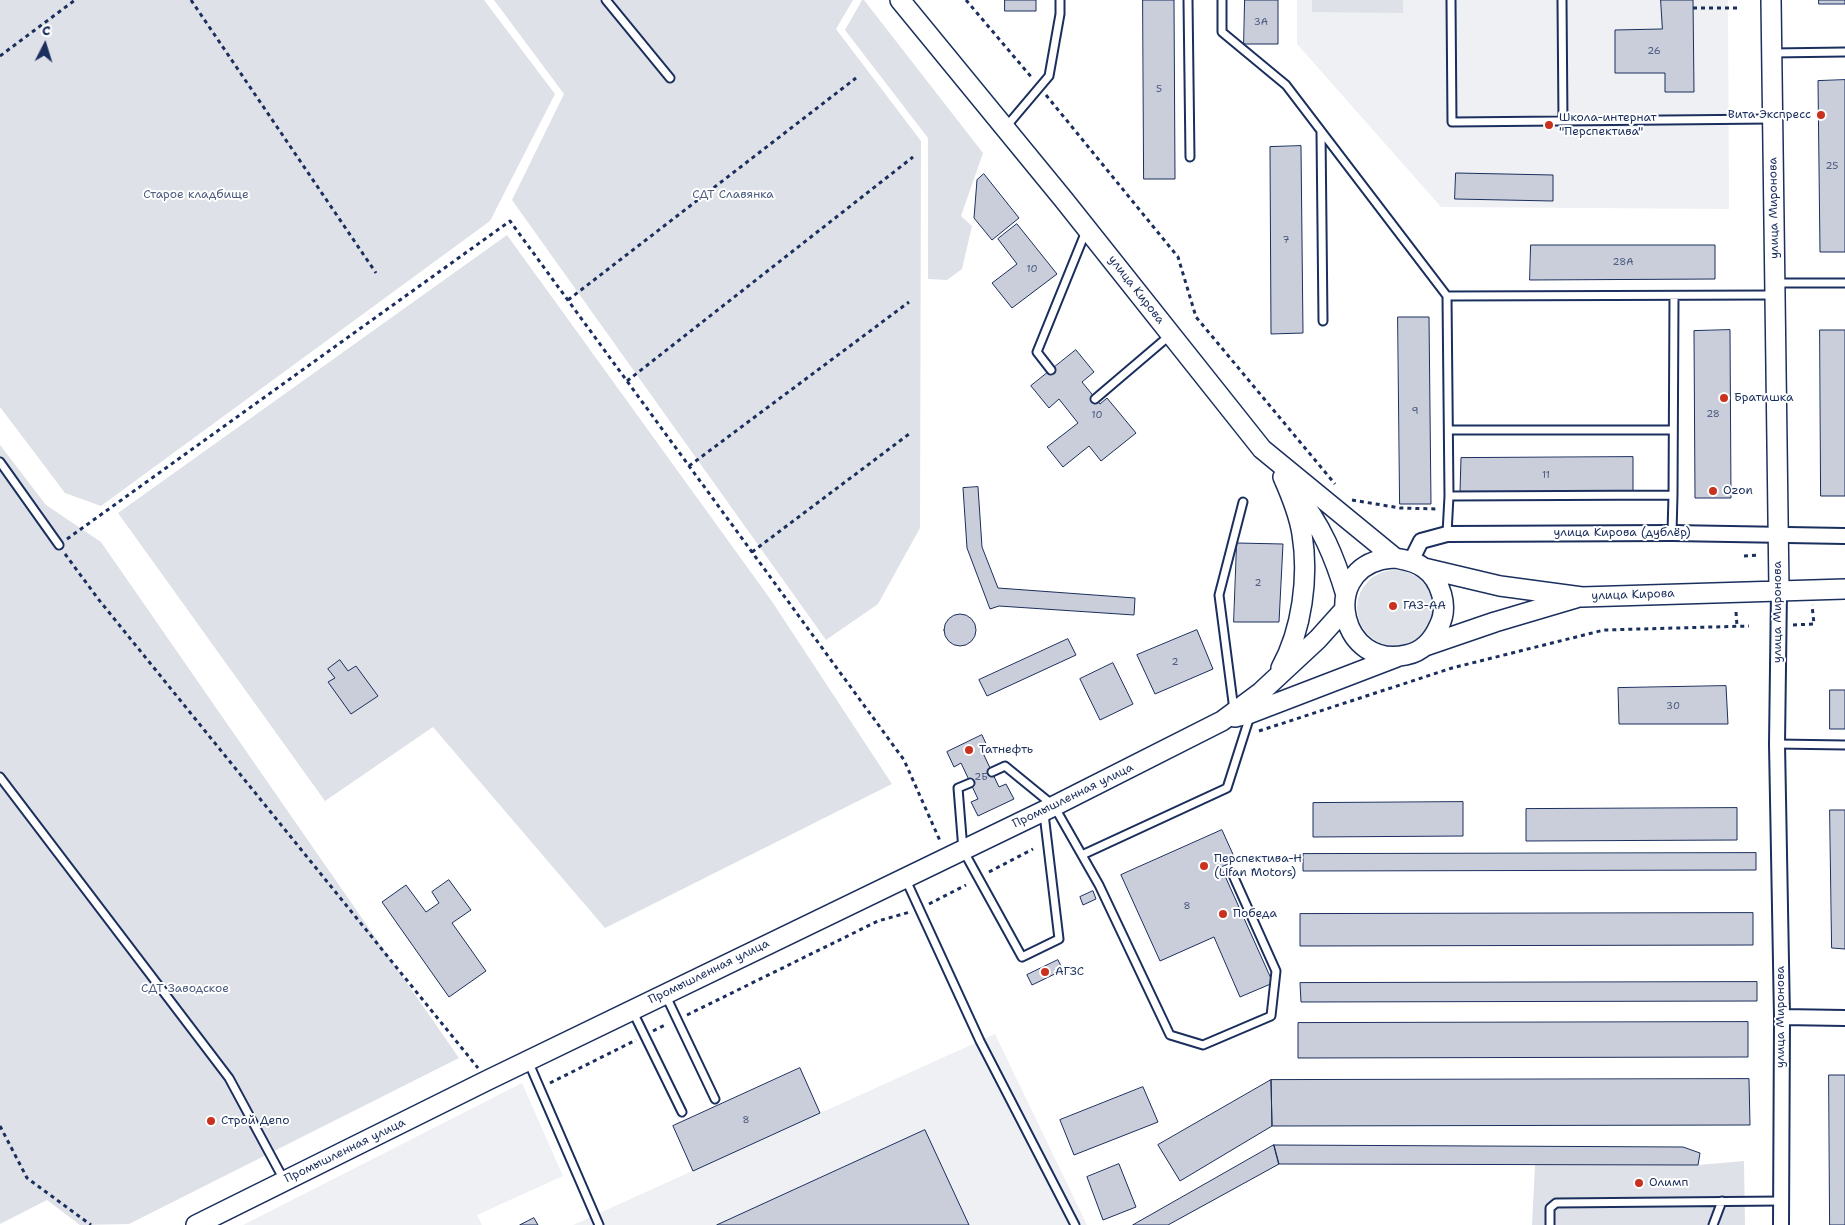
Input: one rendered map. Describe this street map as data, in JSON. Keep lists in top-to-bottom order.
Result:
{
  "streets": {
    "main road": ["улица Миронова", "улица Кирова", "Промышленная улица"],
    "street": ["улица Кирова (дублёр)"]
  },
  "crossings": [
    ["улица Миронова", "улица Кирова"],
    ["улица Миронова", "улица Кирова (дублёр)"],
    ["улица Кирова", "улица Кирова (дублёр)"]
  ],
  "parks": ["Старое кладбище", "СДТ Славянка", "СДТ Заводское"],
  "places": [
    "Вита Экспресс",
    "Школа-интернат \"Перспектива\"",
    "Братишка",
    "Ozon",
    "ГАЗ-АА",
    "Татнефть",
    "Перспектива-Н (Lifan Motors)",
    "Победа",
    "АГЗС",
    "Строй Депо",
    "Олимп"
  ],
  "house_numbers": [
    "3А",
    "26",
    "5",
    "25",
    "7",
    "28А",
    "10",
    "9",
    "28",
    "10",
    "11",
    "2",
    "2",
    "30",
    "2Б",
    "8",
    "8"
  ],
  "north": "top"
}
